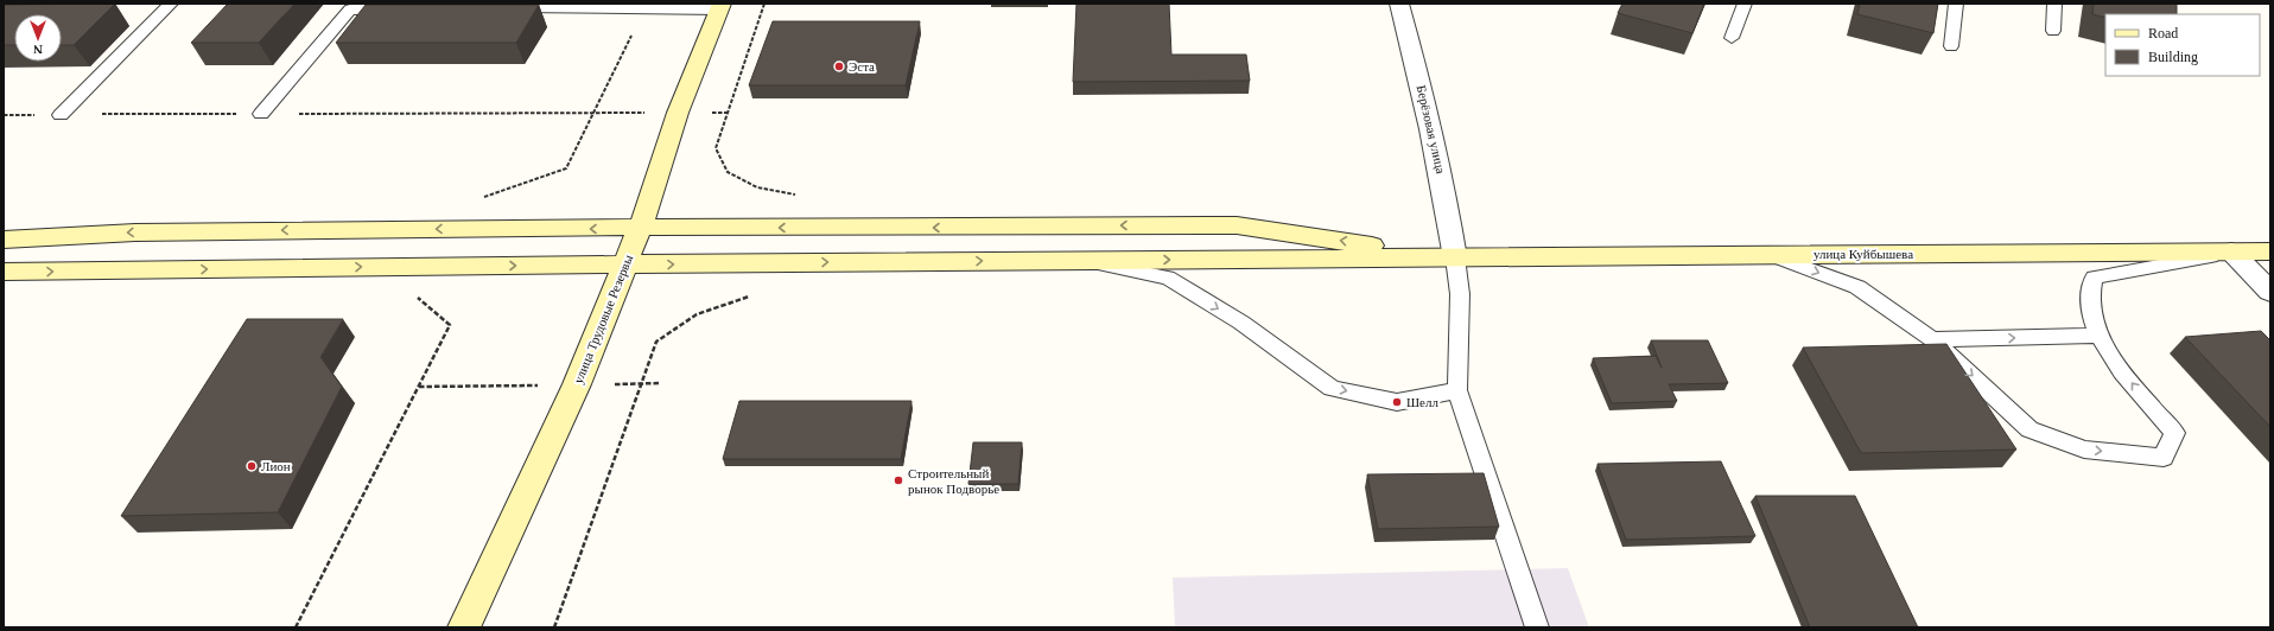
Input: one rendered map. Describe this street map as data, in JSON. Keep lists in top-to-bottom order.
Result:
{
  "streets": {
    "main road": ["улица Куйбышева", "улица Трудовые Резервы"],
    "street": ["Берёзовая улица"]
  },
  "crossings": [
    ["Берёзовая улица", "улица Куйбышева"]
  ],
  "places": [
    "Эста",
    "Шелл",
    "Лион",
    "Строительный рынок Подворье"
  ],
  "legend": ["Road", "Building"],
  "north": "bottom"
}
